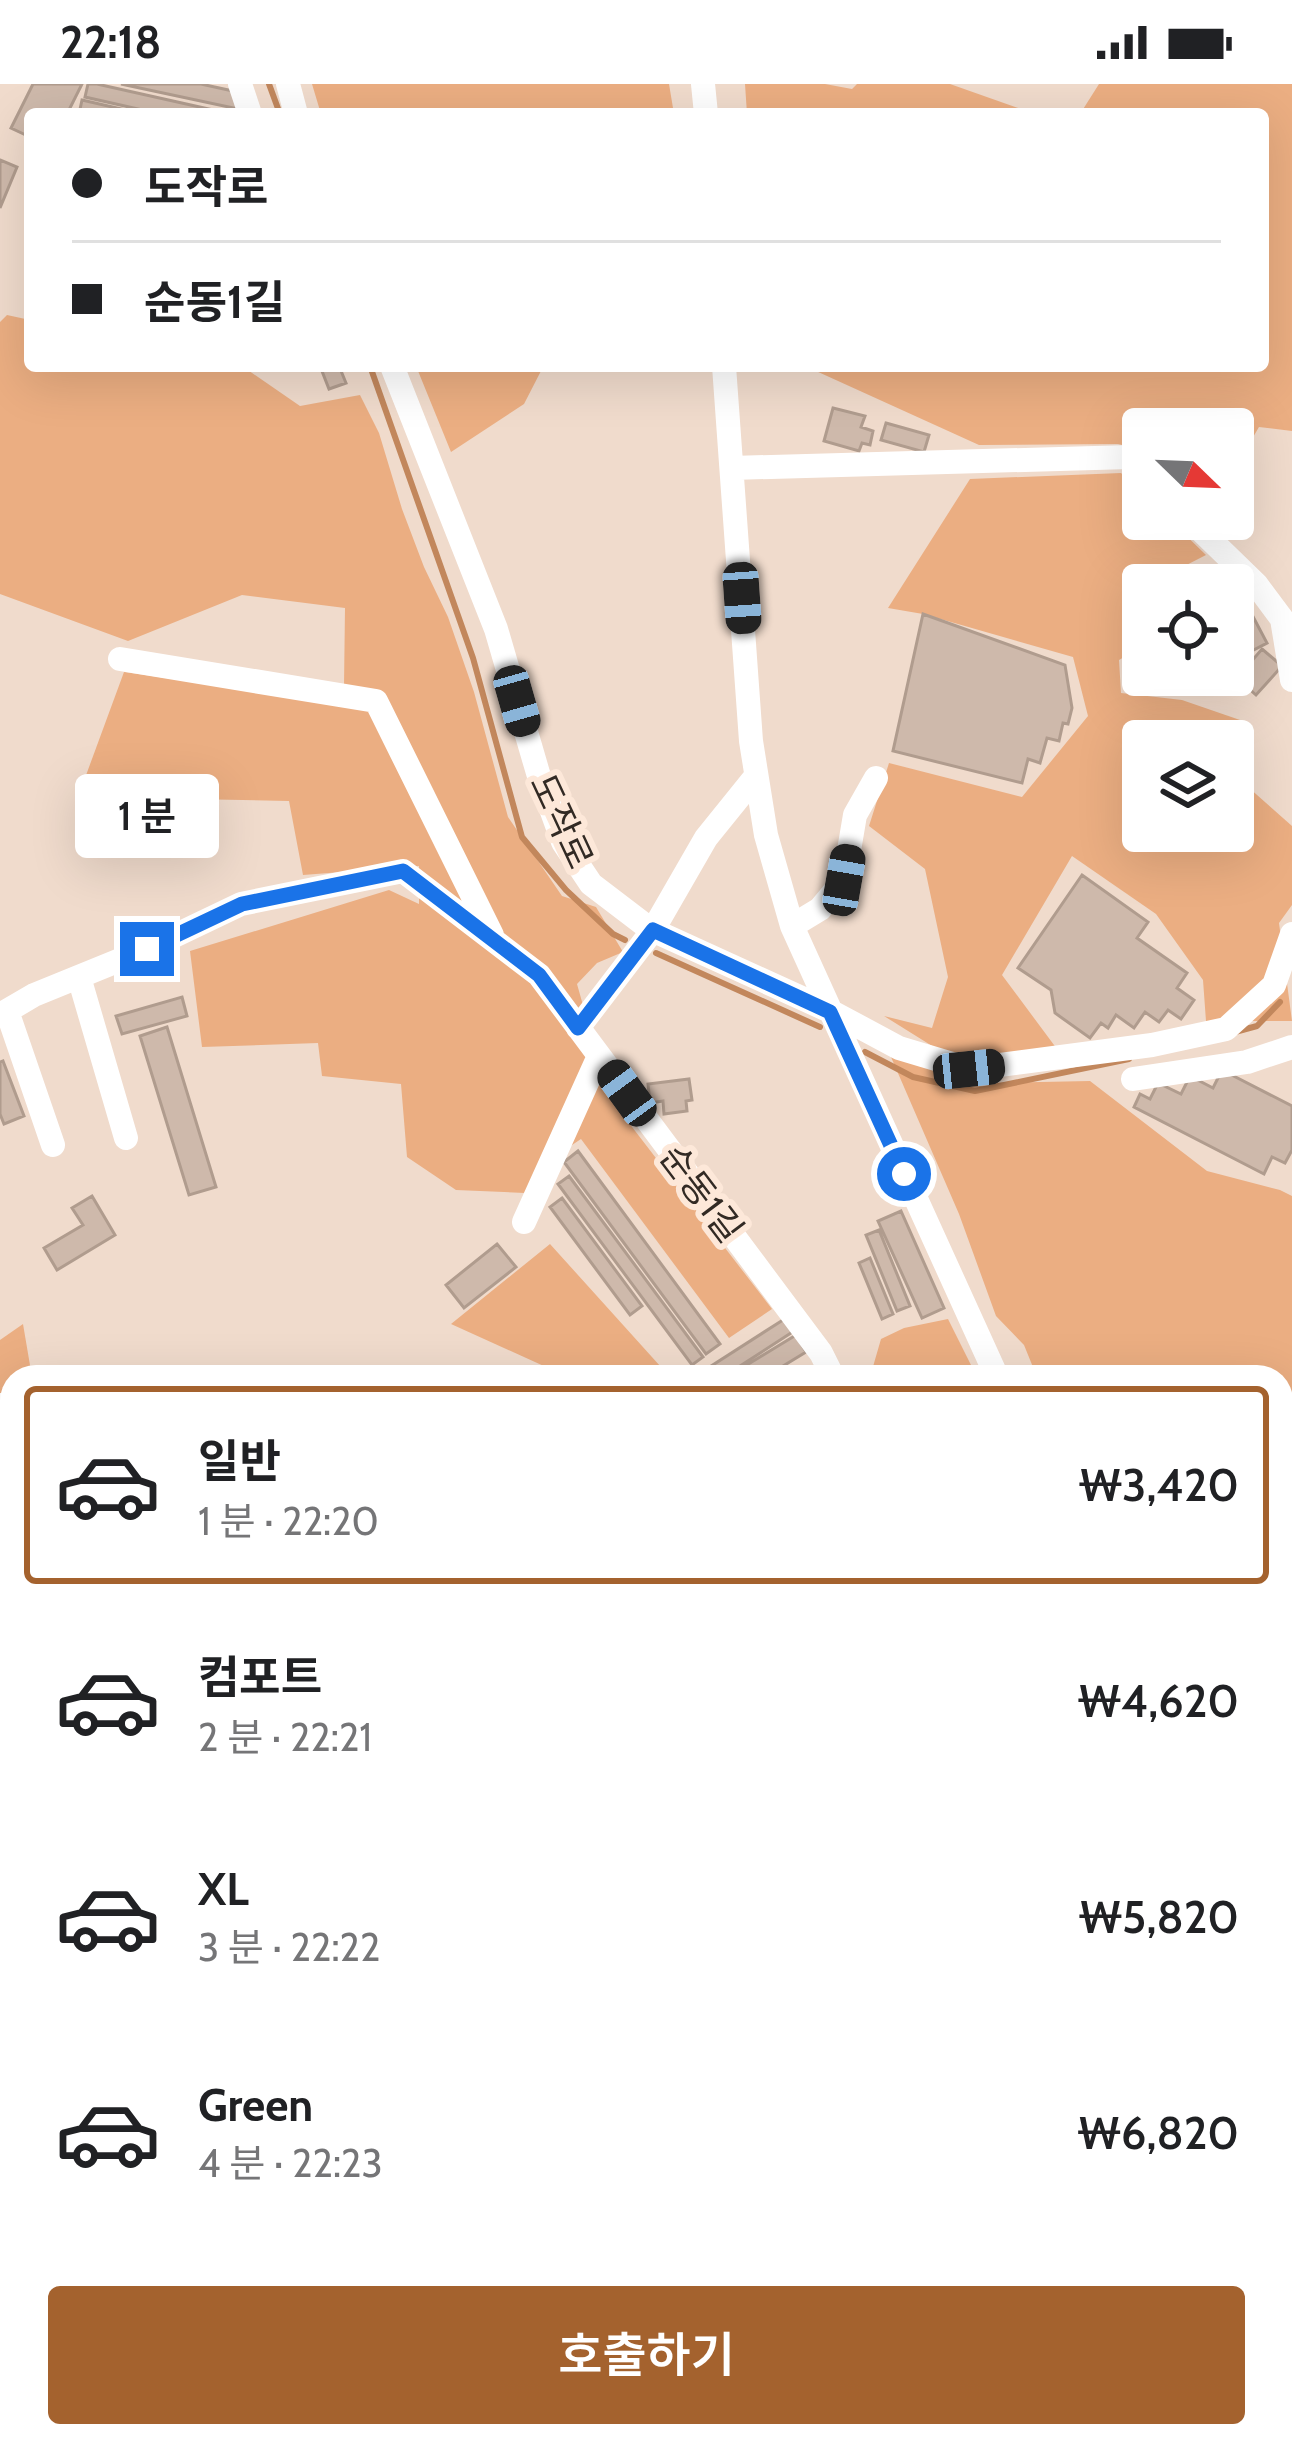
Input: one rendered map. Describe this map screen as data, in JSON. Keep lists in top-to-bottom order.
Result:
{
  "streets": {
    "street": ["도작로", "순동1길"]
  },
  "north": "bottom right",
  "page": {
    "status": "22:18",
    "banner": ["도작로", "순동1길"],
    "bubble": "1 분",
    "list": [
      {
        "name": "일반",
        "note": "1 분 · 22:20",
        "value": "₩3,420"
      },
      {
        "name": "컴포트",
        "note": "2 분 · 22:21",
        "value": "₩4,620"
      },
      {
        "name": "XL",
        "note": "3 분 · 22:22",
        "value": "₩5,820"
      },
      {
        "name": "Green",
        "note": "4 분 · 22:23",
        "value": "₩6,820"
      }
    ],
    "buttons": "호출하기"
  }
}
